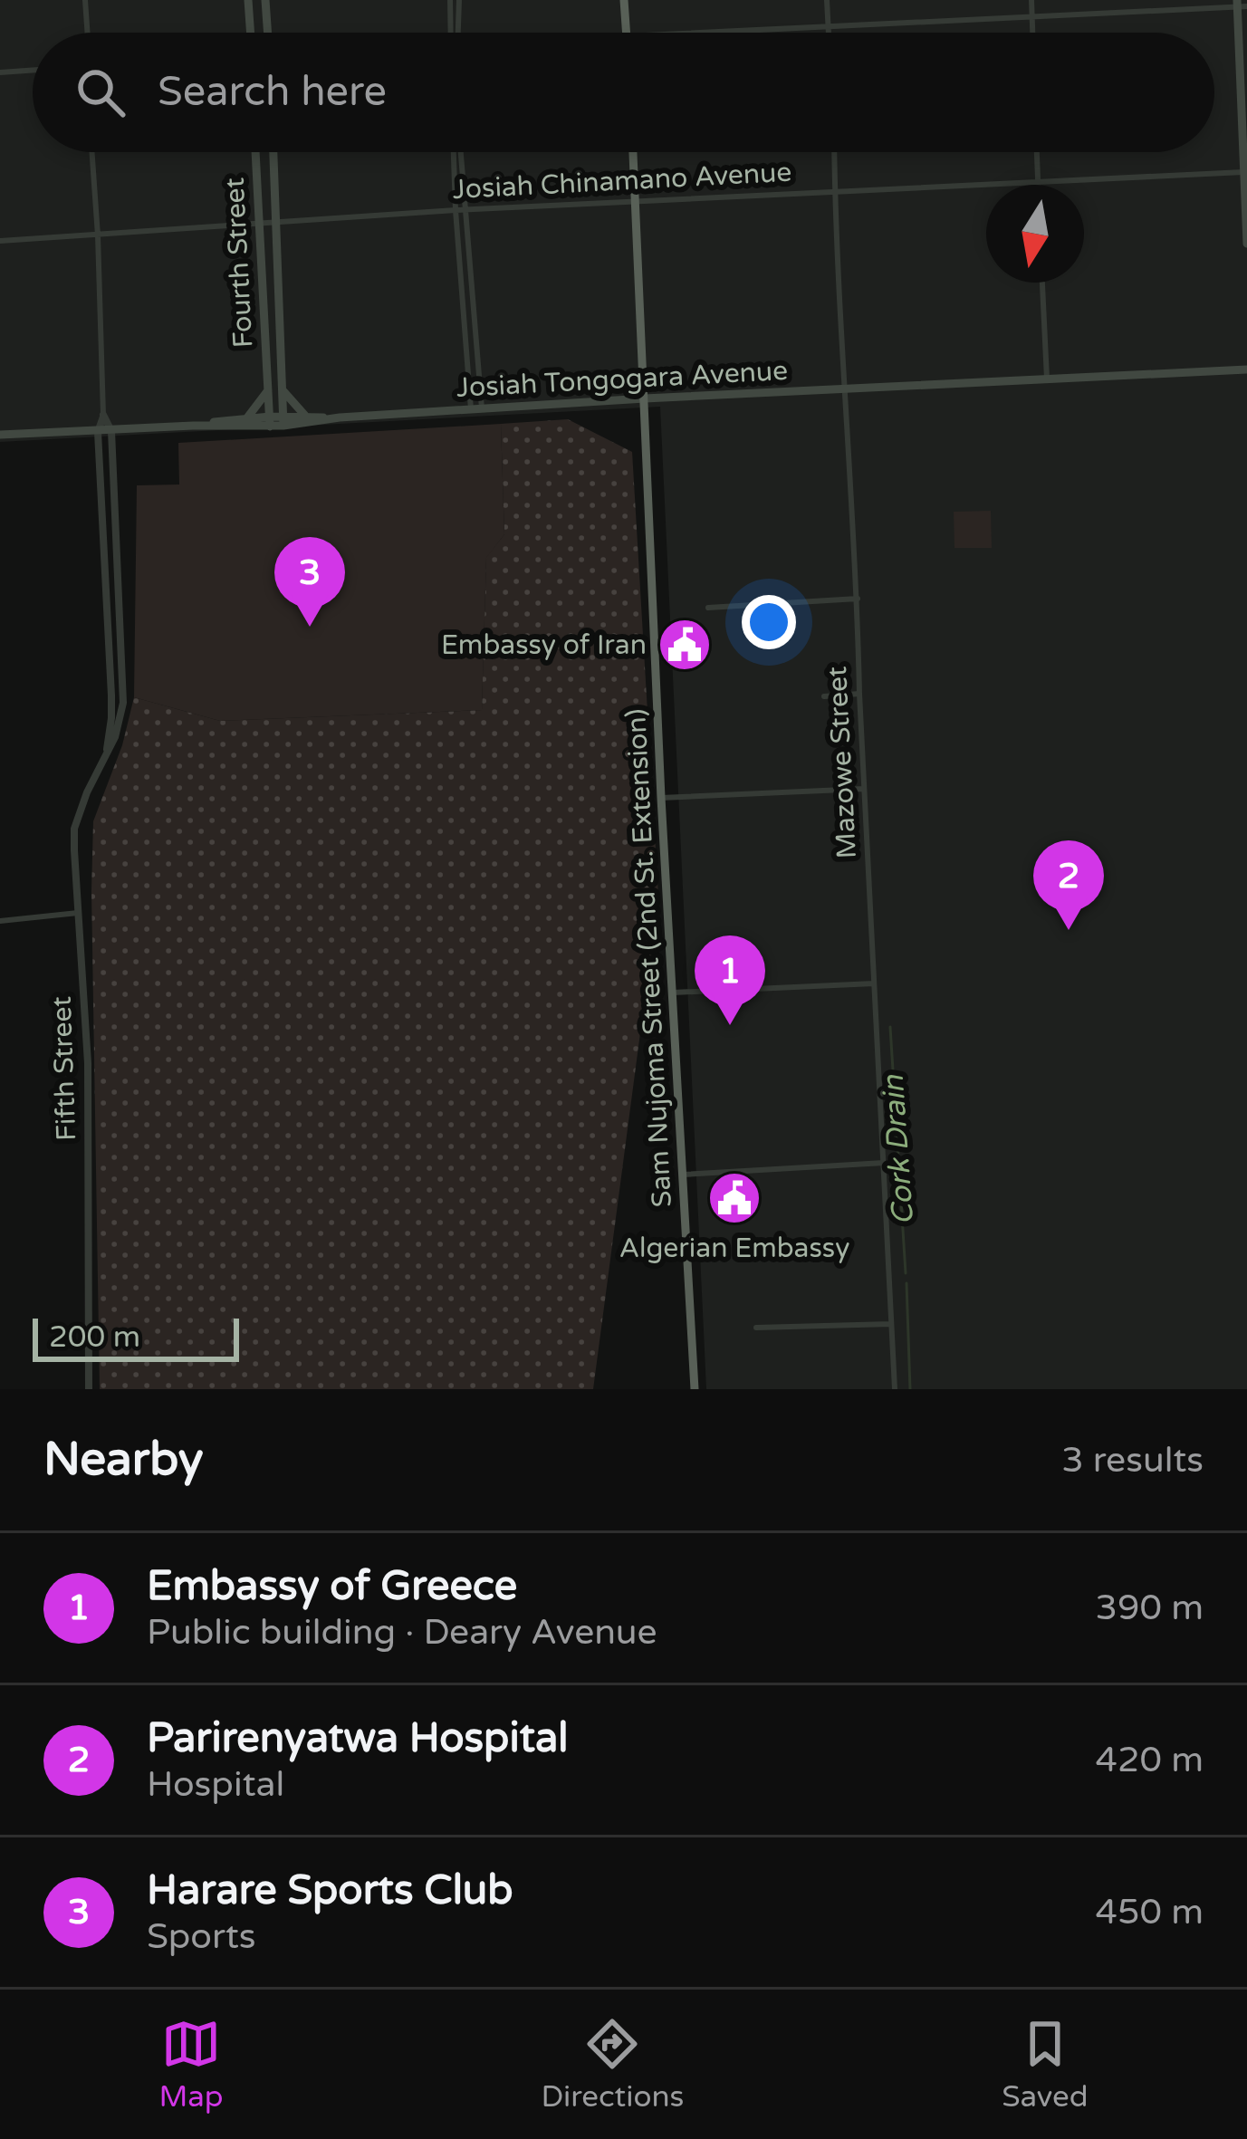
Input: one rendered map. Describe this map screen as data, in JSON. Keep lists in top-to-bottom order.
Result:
{
  "streets": {
    "highway": ["Sam Nujoma Street (2nd St. Extension)"],
    "main road": ["Fourth Street", "Josiah Tongogara Avenue"],
    "street": ["Josiah Chinamano Avenue", "Mazowe Street", "Fifth Street"]
  },
  "crossings": [
    ["Josiah Chinamano Avenue", "Fourth Street"],
    ["Josiah Chinamano Avenue", "Mazowe Street"],
    ["Josiah Chinamano Avenue", "Sam Nujoma Street (2nd St. Extension)"],
    ["Josiah Chinamano Avenue", "Fifth Street"],
    ["Josiah Tongogara Avenue", "Mazowe Street"],
    ["Josiah Tongogara Avenue", "Sam Nujoma Street (2nd St. Extension)"]
  ],
  "water": ["Cork Drain"],
  "places": {
    "public building": ["Embassy of Iran", "Algerian Embassy"]
  },
  "scale_bar": "200 m",
  "north": "bottom",
  "page": {
    "search": "Search here",
    "pins": ["3", "2", "1"],
    "scale": "200 m",
    "heading": ["Nearby", "3 results"],
    "list": [
      {
        "mark": "1",
        "name": "Embassy of Greece",
        "note": "Public building · Deary Avenue",
        "value": "390 m"
      },
      {
        "mark": "2",
        "name": "Parirenyatwa Hospital",
        "note": "Hospital",
        "value": "420 m"
      },
      {
        "mark": "3",
        "name": "Harare Sports Club",
        "note": "Sports",
        "value": "450 m"
      }
    ],
    "nav": ["Map", "Directions", "Saved"]
  }
}
